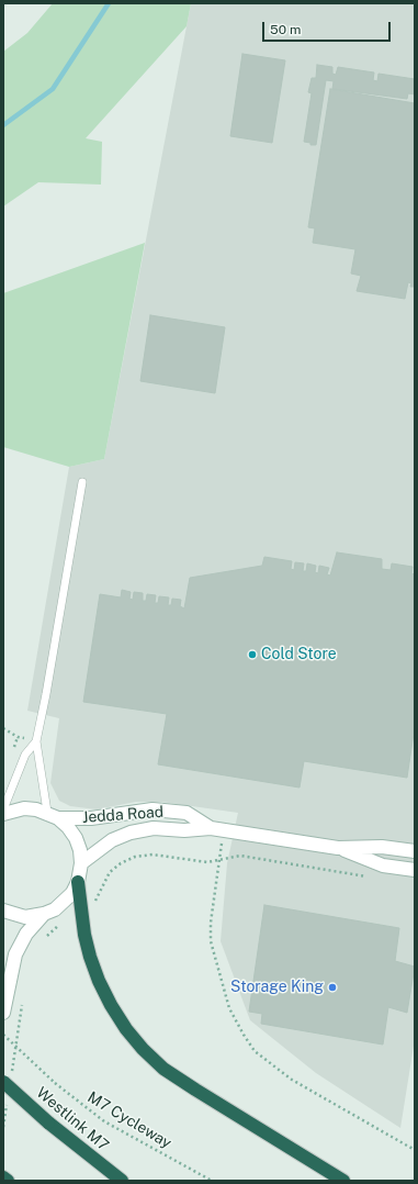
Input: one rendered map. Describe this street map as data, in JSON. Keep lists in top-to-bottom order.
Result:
{
  "streets": {
    "highway": ["Westlink M7"],
    "main road": ["Jedda Road"],
    "path": ["M7 Cycleway"]
  },
  "places": ["Cold Store", "Storage King"],
  "scale_bar": "50 m"
}
